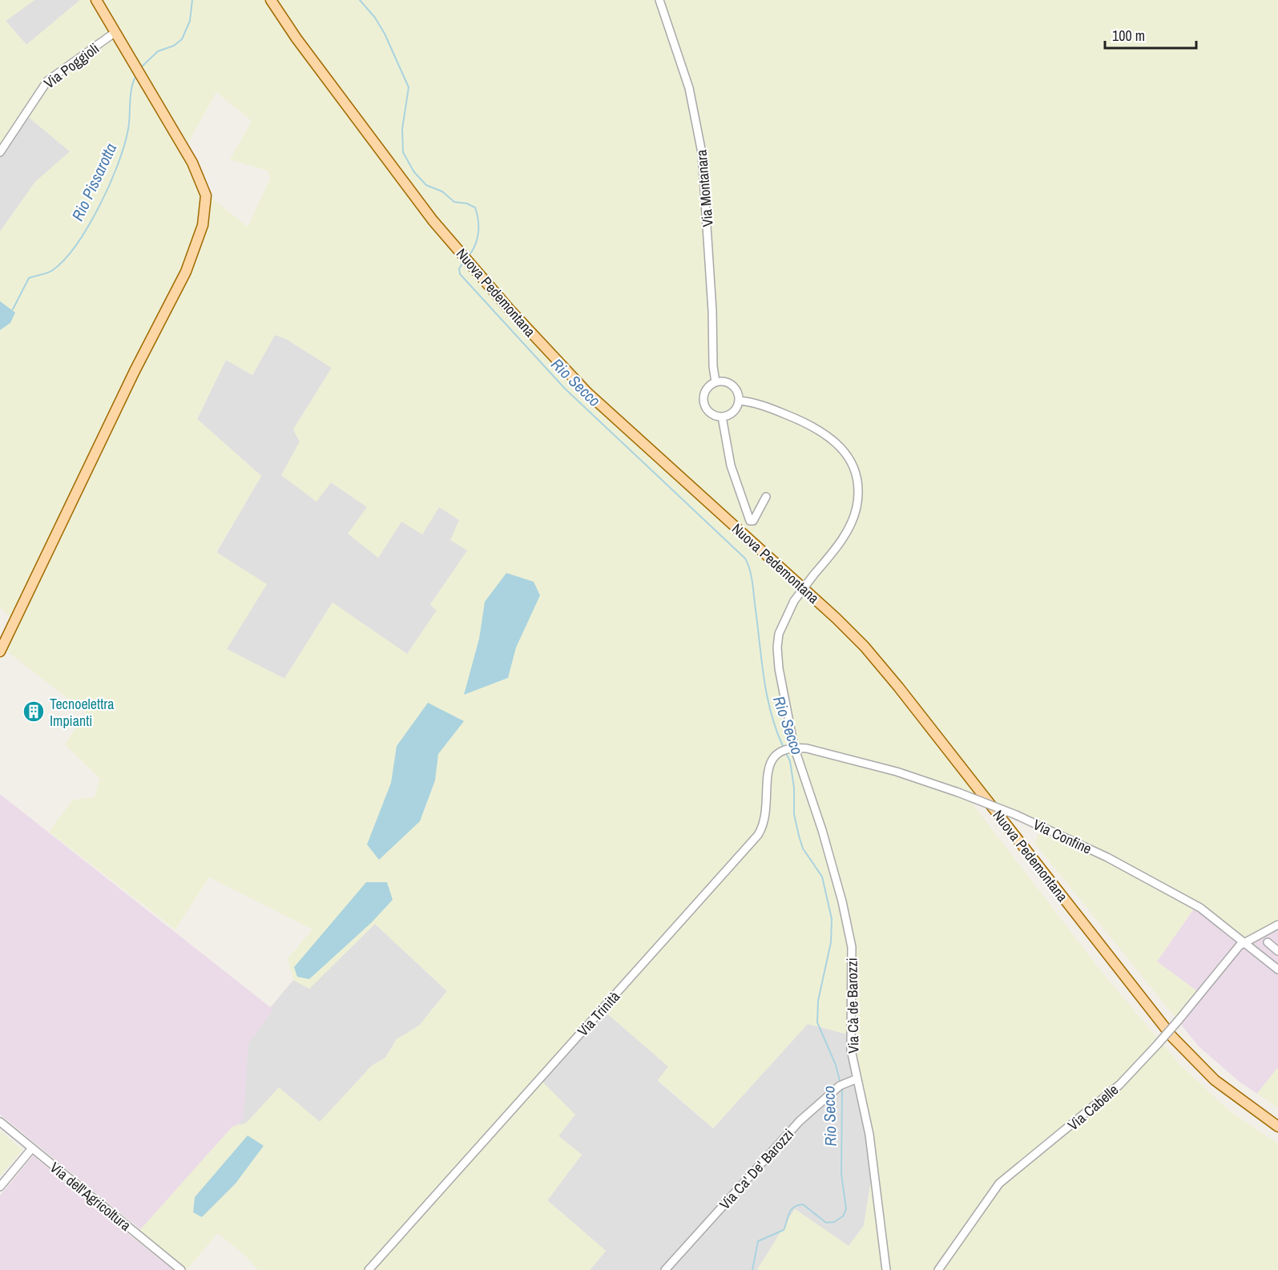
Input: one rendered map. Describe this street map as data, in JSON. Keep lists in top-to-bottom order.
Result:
{
  "streets": {
    "main road": ["Nuova Pedemontana"],
    "street": [
      "Via Poggioli",
      "Via Montanara",
      "Via Confine",
      "Via Cà de Barozzi",
      "Via Trinità",
      "Via Cabelle",
      "Via Ca' De' Barozzi",
      "Via dell'Agricoltura"
    ]
  },
  "crossings": [
    ["Via Confine", "Via Cà de Barozzi"],
    ["Via Confine", "Via Trinità"],
    ["Via Confine", "Via Cabelle"],
    ["Via Cà de Barozzi", "Via Trinità"],
    ["Via Cà de Barozzi", "Via Ca' De' Barozzi"]
  ],
  "water": ["Rio Pissarotta", "Rio Secco"],
  "places": {
    "building": ["Tecnoelettra Impianti"]
  },
  "scale_bar": "100 m"
}
